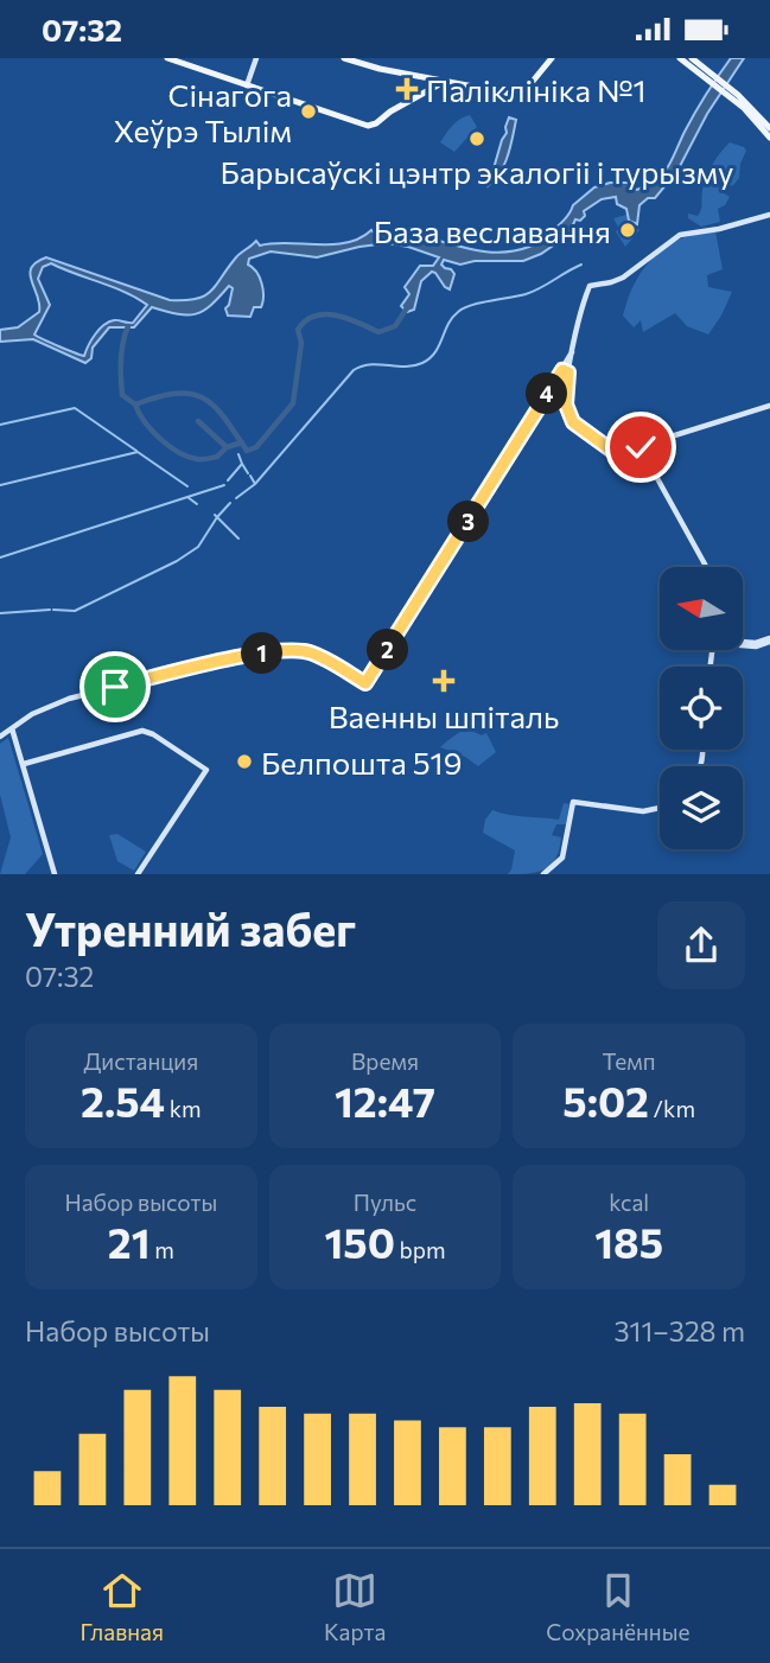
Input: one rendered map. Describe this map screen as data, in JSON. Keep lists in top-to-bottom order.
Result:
{
  "places": {
    "health": ["Паліклініка №1", "Ваенны шпіталь"],
    "other": [
      "Сінагога Хеўрэ Тылім",
      "Барысаўскі цэнтр экалогіі і турызму",
      "База веславання",
      "Белпошта 519"
    ]
  },
  "north": "left",
  "page": {
    "status": "07:32",
    "pins": [
      "4",
      "3",
      "2",
      "1"
    ],
    "heading": ["Утренний забег", "07:32"],
    "stats": [
      ["Дистанция", "2.54 km"],
      ["Время", "12:47"],
      ["Темп", "5:02 /km"],
      ["Набор высоты", "21 m"],
      ["Пульс", "150 bpm"],
      ["kcal", "185"]
    ],
    "chart": ["Набор высоты", "311–328 m"],
    "tabs": ["Главная", "Карта", "Сохранённые"]
  }
}
